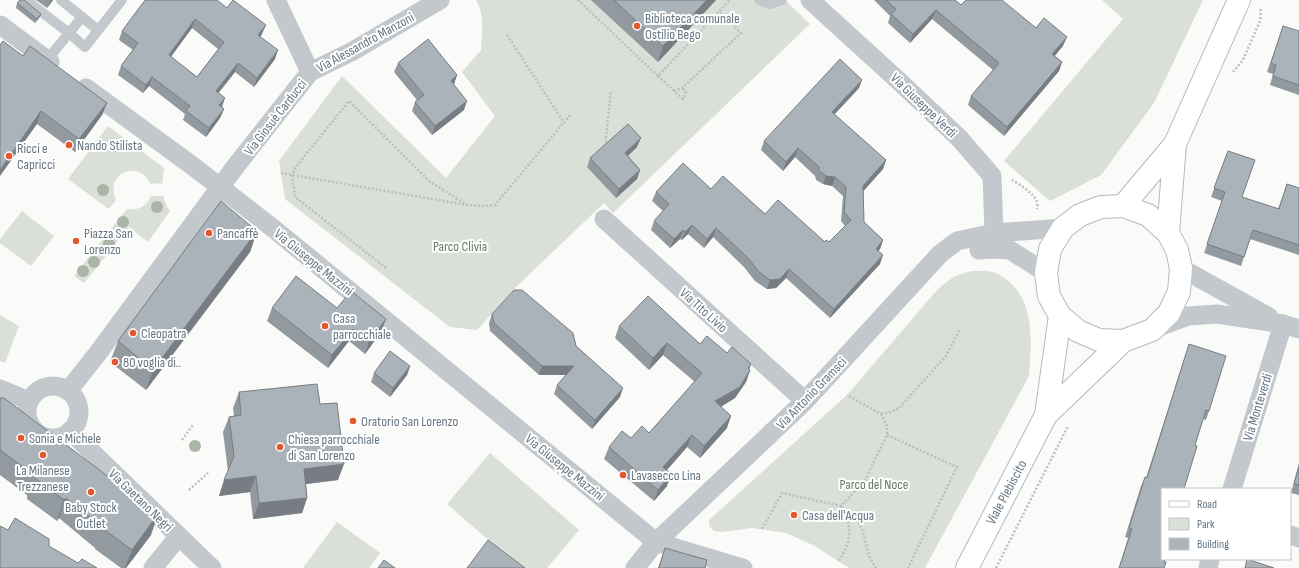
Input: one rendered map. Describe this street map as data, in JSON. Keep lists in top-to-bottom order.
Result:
{
  "streets": {
    "main road": ["Viale Plebiscito"],
    "street": [
      "Via Alessandro Manzoni",
      "Via Giuseppe Verdi",
      "Via Giosuè Carducci",
      "Via Giuseppe Mazzini",
      "Via Tito Livio",
      "Via Antonio Gramsci",
      "Via Monteverdi",
      "Via Gaetano Negri"
    ]
  },
  "crossings": [
    ["Via Alessandro Manzoni", "Via Giosuè Carducci"],
    ["Via Giuseppe Verdi", "Via Antonio Gramsci"],
    ["Via Giosuè Carducci", "Via Giuseppe Mazzini"],
    ["Via Giuseppe Mazzini", "Via Antonio Gramsci"],
    ["Via Tito Livio", "Via Antonio Gramsci"]
  ],
  "parks": ["Parco Clivia", "Parco del Noce"],
  "places": [
    "Biblioteca comunale Ostilio Bego",
    "Nando Stilista",
    "Ricci e Capricci",
    "Pancaffè",
    "Piazza San Lorenzo",
    "Casa parrocchiale",
    "Cleopatra",
    "80 voglia di..",
    "Oratorio San Lorenzo",
    "Sonia e Michele",
    "Chiesa parrocchiale di San Lorenzo",
    "La Milanese Trezzanese",
    "Lavasecco Lina",
    "Baby Stock Outlet",
    "Casa dell'Acqua"
  ],
  "legend": ["Road", "Park", "Building"]
}
